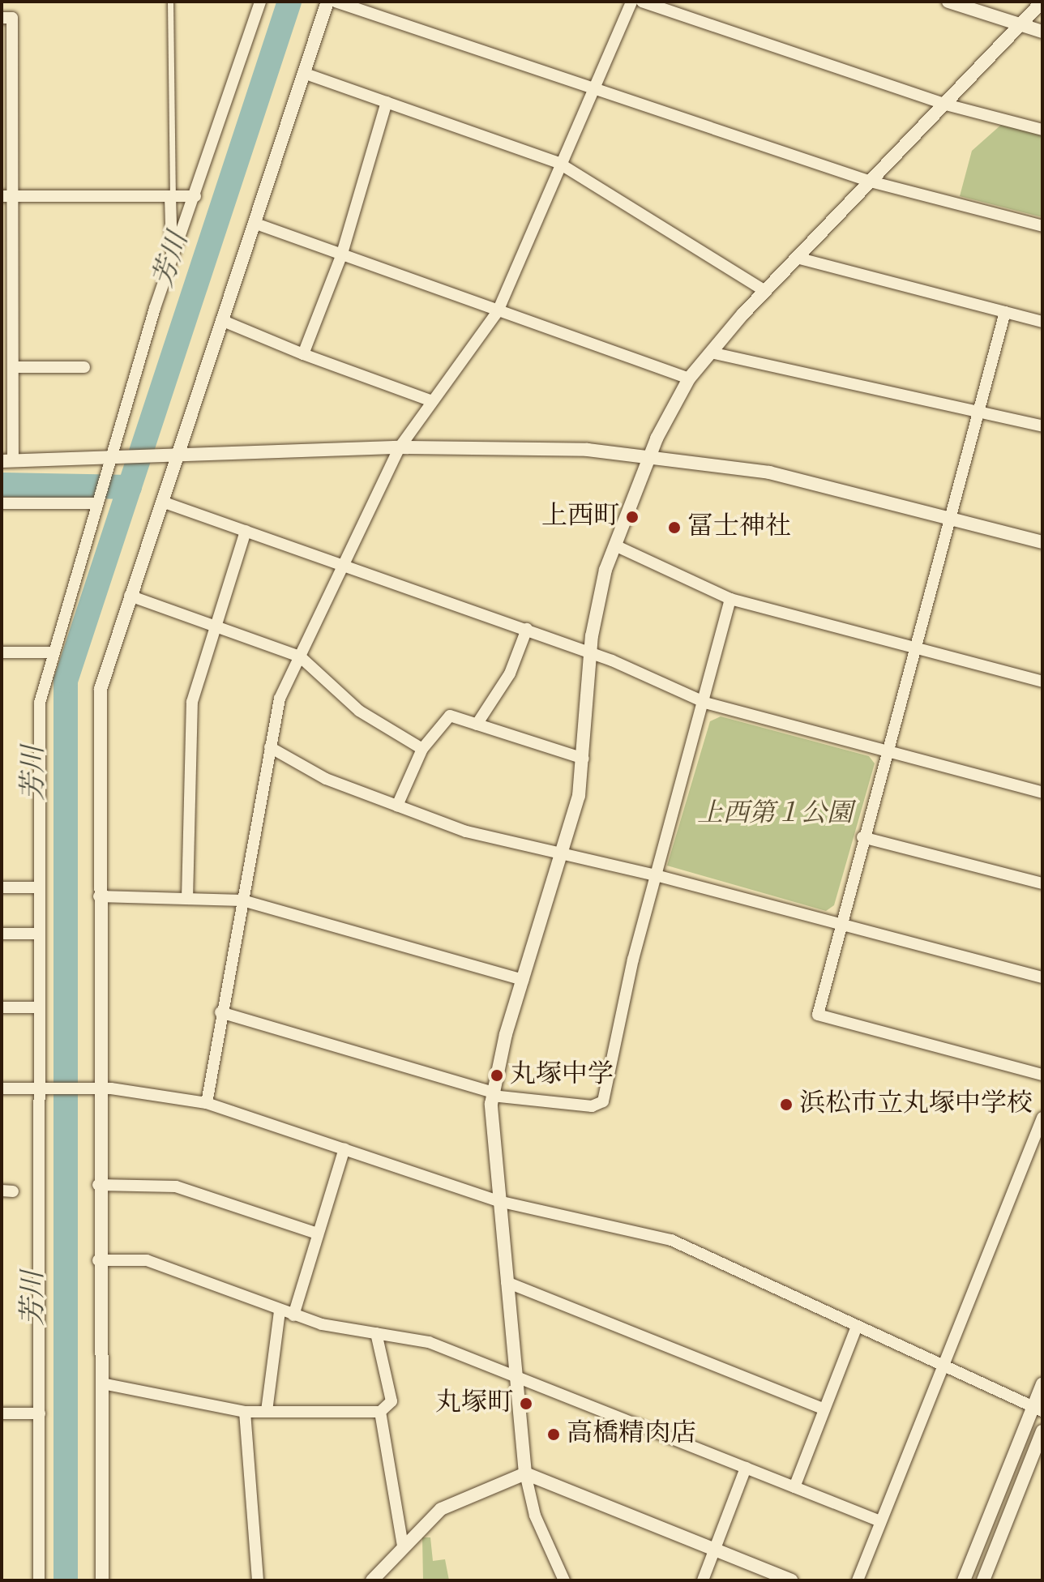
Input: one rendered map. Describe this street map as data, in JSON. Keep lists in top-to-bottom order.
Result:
{
  "water": ["芳川"],
  "parks": ["上西第１公園"],
  "places": [
    "上西町",
    "冨士神社",
    "丸塚中学",
    "浜松市立丸塚中学校",
    "丸塚町",
    "高橋精肉店"
  ]
}
